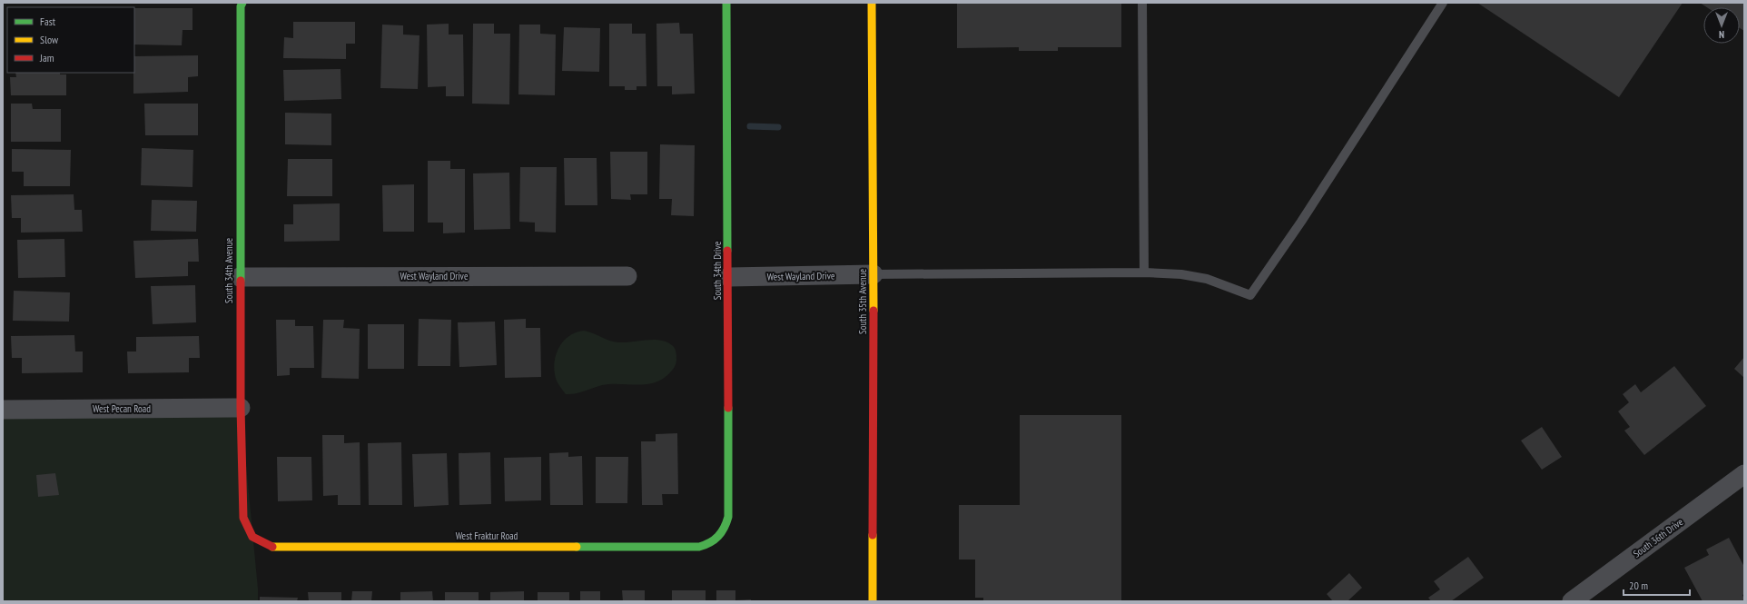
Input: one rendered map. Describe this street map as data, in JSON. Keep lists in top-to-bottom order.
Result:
{
  "streets": {
    "street": [
      "South 34th Avenue",
      "South 34th Drive",
      "West Wayland Drive",
      "South 35th Avenue",
      "West Pecan Road",
      "West Fraktur Road",
      "South 36th Drive"
    ]
  },
  "crossings": [
    ["South 34th Avenue", "West Wayland Drive"],
    ["South 34th Avenue", "West Pecan Road"],
    ["South 34th Avenue", "West Fraktur Road"],
    ["South 34th Drive", "West Wayland Drive"],
    ["South 34th Drive", "West Fraktur Road"],
    ["West Wayland Drive", "South 35th Avenue"]
  ],
  "legend": ["Fast", "Slow", "Jam"],
  "scale_bar": "20 m",
  "north": "bottom"
}
